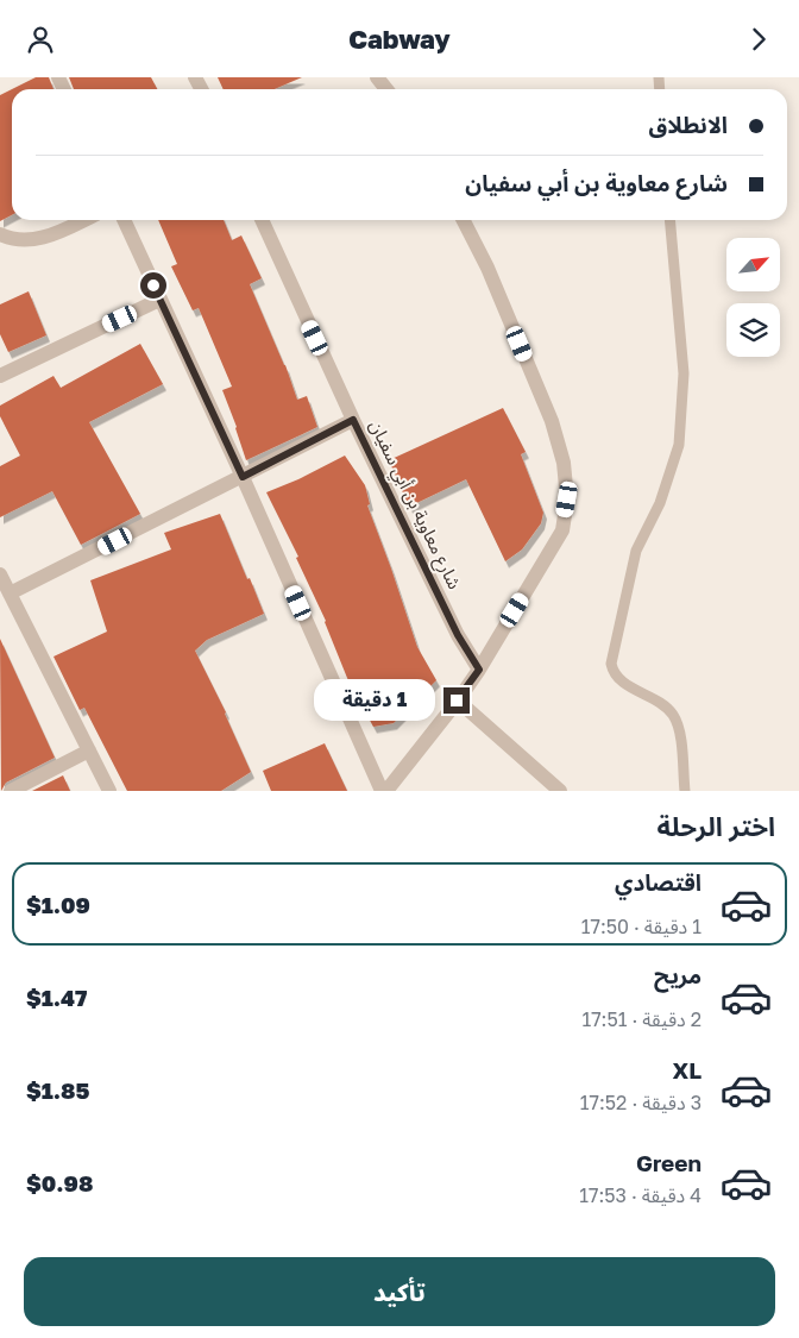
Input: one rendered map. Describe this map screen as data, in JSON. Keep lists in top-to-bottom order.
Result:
{
  "streets": {
    "street": ["شارع معاوية بن أبي سفيان"]
  },
  "north": "top right",
  "page": {
    "header": "Cabway",
    "banner": ["الانطلاق", "شارع معاوية بن أبي سفيان"],
    "bubble": "1 دقيقة",
    "heading": "اختر الرحلة",
    "list": [
      {
        "name": "اقتصادي",
        "note": "1 دقيقة · 17:50",
        "value": "$1.09"
      },
      {
        "name": "مريح",
        "note": "2 دقيقة · 17:51",
        "value": "$1.47"
      },
      {
        "name": "XL",
        "note": "3 دقيقة · 17:52",
        "value": "$1.85"
      },
      {
        "name": "Green",
        "note": "4 دقيقة · 17:53",
        "value": "$0.98"
      }
    ],
    "buttons": "تأكيد"
  }
}
